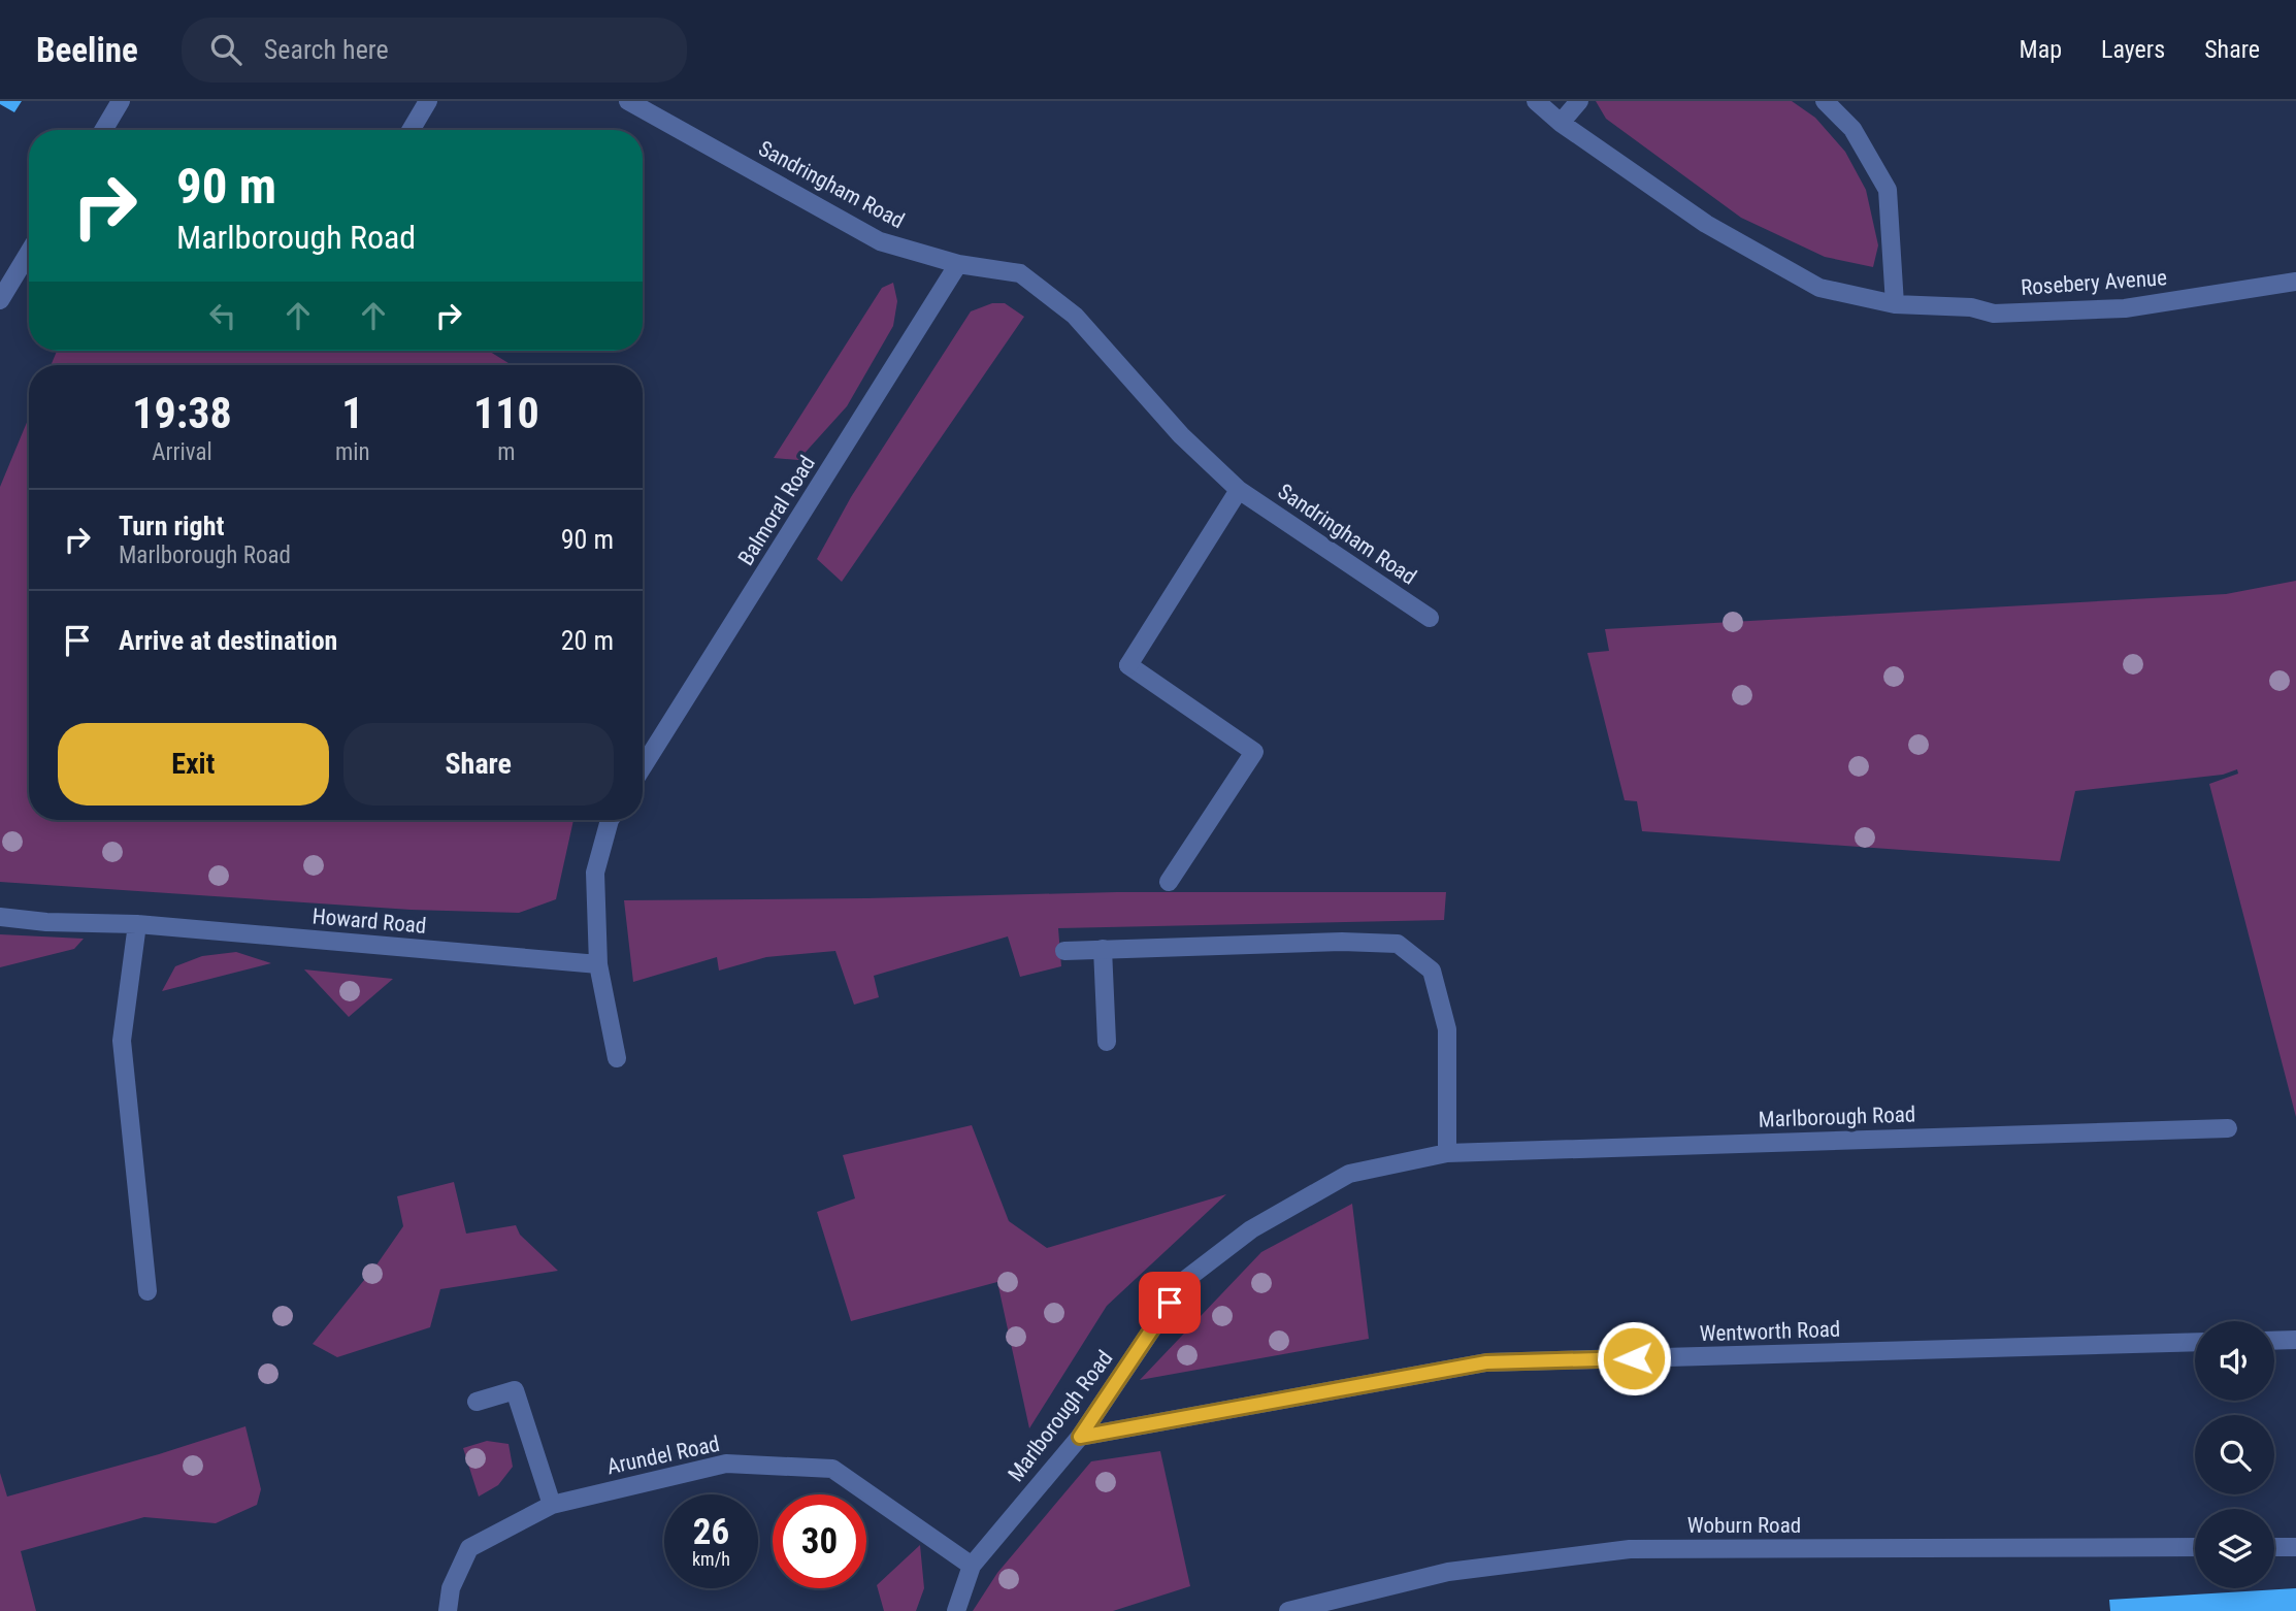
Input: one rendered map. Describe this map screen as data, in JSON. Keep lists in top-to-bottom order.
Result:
{
  "streets": {
    "street": [
      "Sandringham Road",
      "Rosebery Avenue",
      "Balmoral Road",
      "Howard Road",
      "Marlborough Road",
      "Wentworth Road",
      "Arundel Road",
      "Woburn Road"
    ]
  },
  "crossings": [
    ["Sandringham Road", "Balmoral Road"],
    ["Marlborough Road", "Wentworth Road"],
    ["Marlborough Road", "Arundel Road"]
  ],
  "page": {
    "header": "Beeline",
    "search": "Search here",
    "nav": ["Map", "Layers", "Share"],
    "turn": ["90 m", "Marlborough Road"],
    "eta": [
      "19:38",
      "Arrival",
      "1",
      "min",
      "110",
      "m"
    ],
    "list": [
      {
        "name": "Turn right",
        "note": "Marlborough Road",
        "value": "90 m"
      },
      {
        "name": "Arrive at destination",
        "value": "20 m"
      }
    ],
    "buttons": ["Exit", "Share"],
    "speed": "26 km/h",
    "limit": "30"
  }
}
